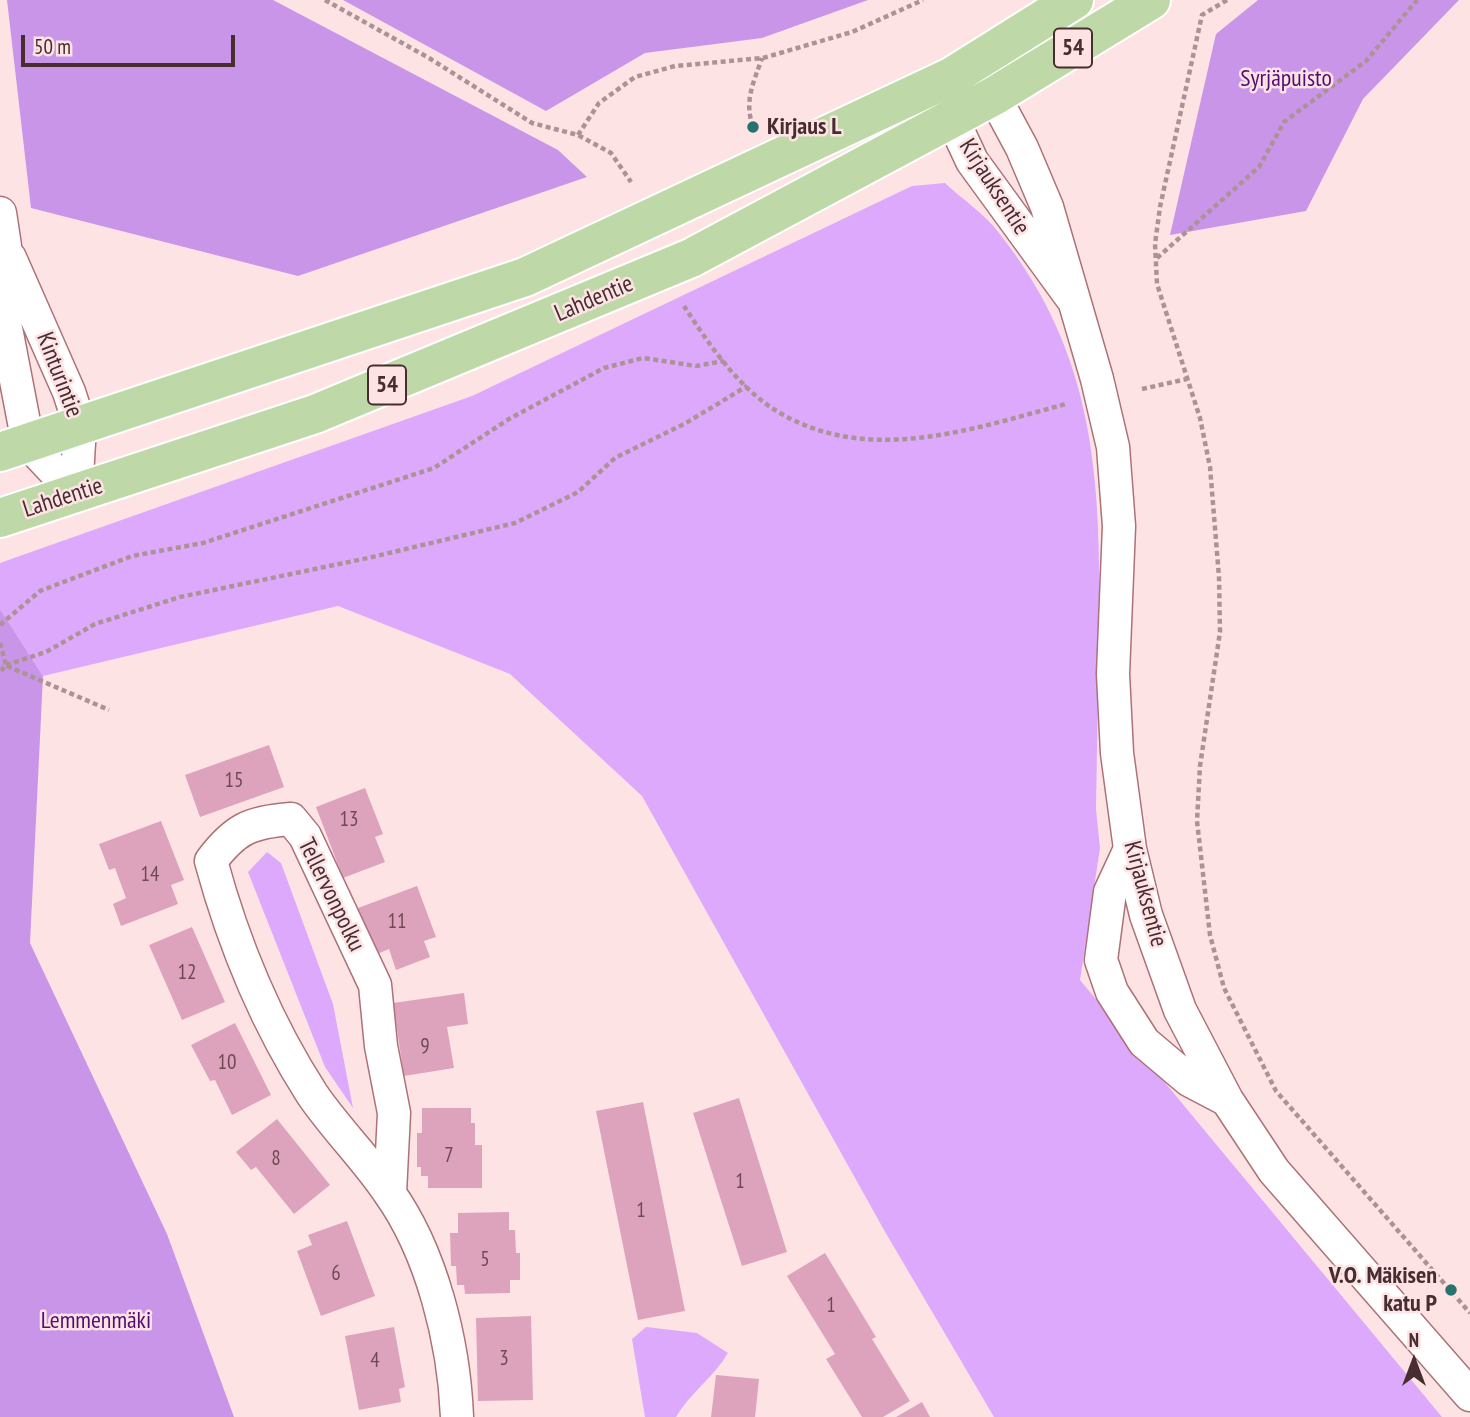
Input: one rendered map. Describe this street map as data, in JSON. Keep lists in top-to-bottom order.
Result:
{
  "streets": {
    "main road": ["54", "Lahdentie"],
    "street": ["Kirjauksentie", "Kinturintie", "Tellervonpolku"]
  },
  "crossings": [
    ["Kirjauksentie", "Lahdentie"],
    ["Lahdentie", "Kinturintie"]
  ],
  "parks": ["Syrjäpuisto", "Lemmenmäki"],
  "places": ["Kirjaus L", "V.O. Mäkisen katu P"],
  "house_numbers": [
    "15",
    "13",
    "14",
    "11",
    "12",
    "9",
    "10",
    "7",
    "8",
    "1",
    "1",
    "5",
    "6",
    "1",
    "3",
    "4"
  ],
  "scale_bar": "50 m",
  "north": "top"
}
